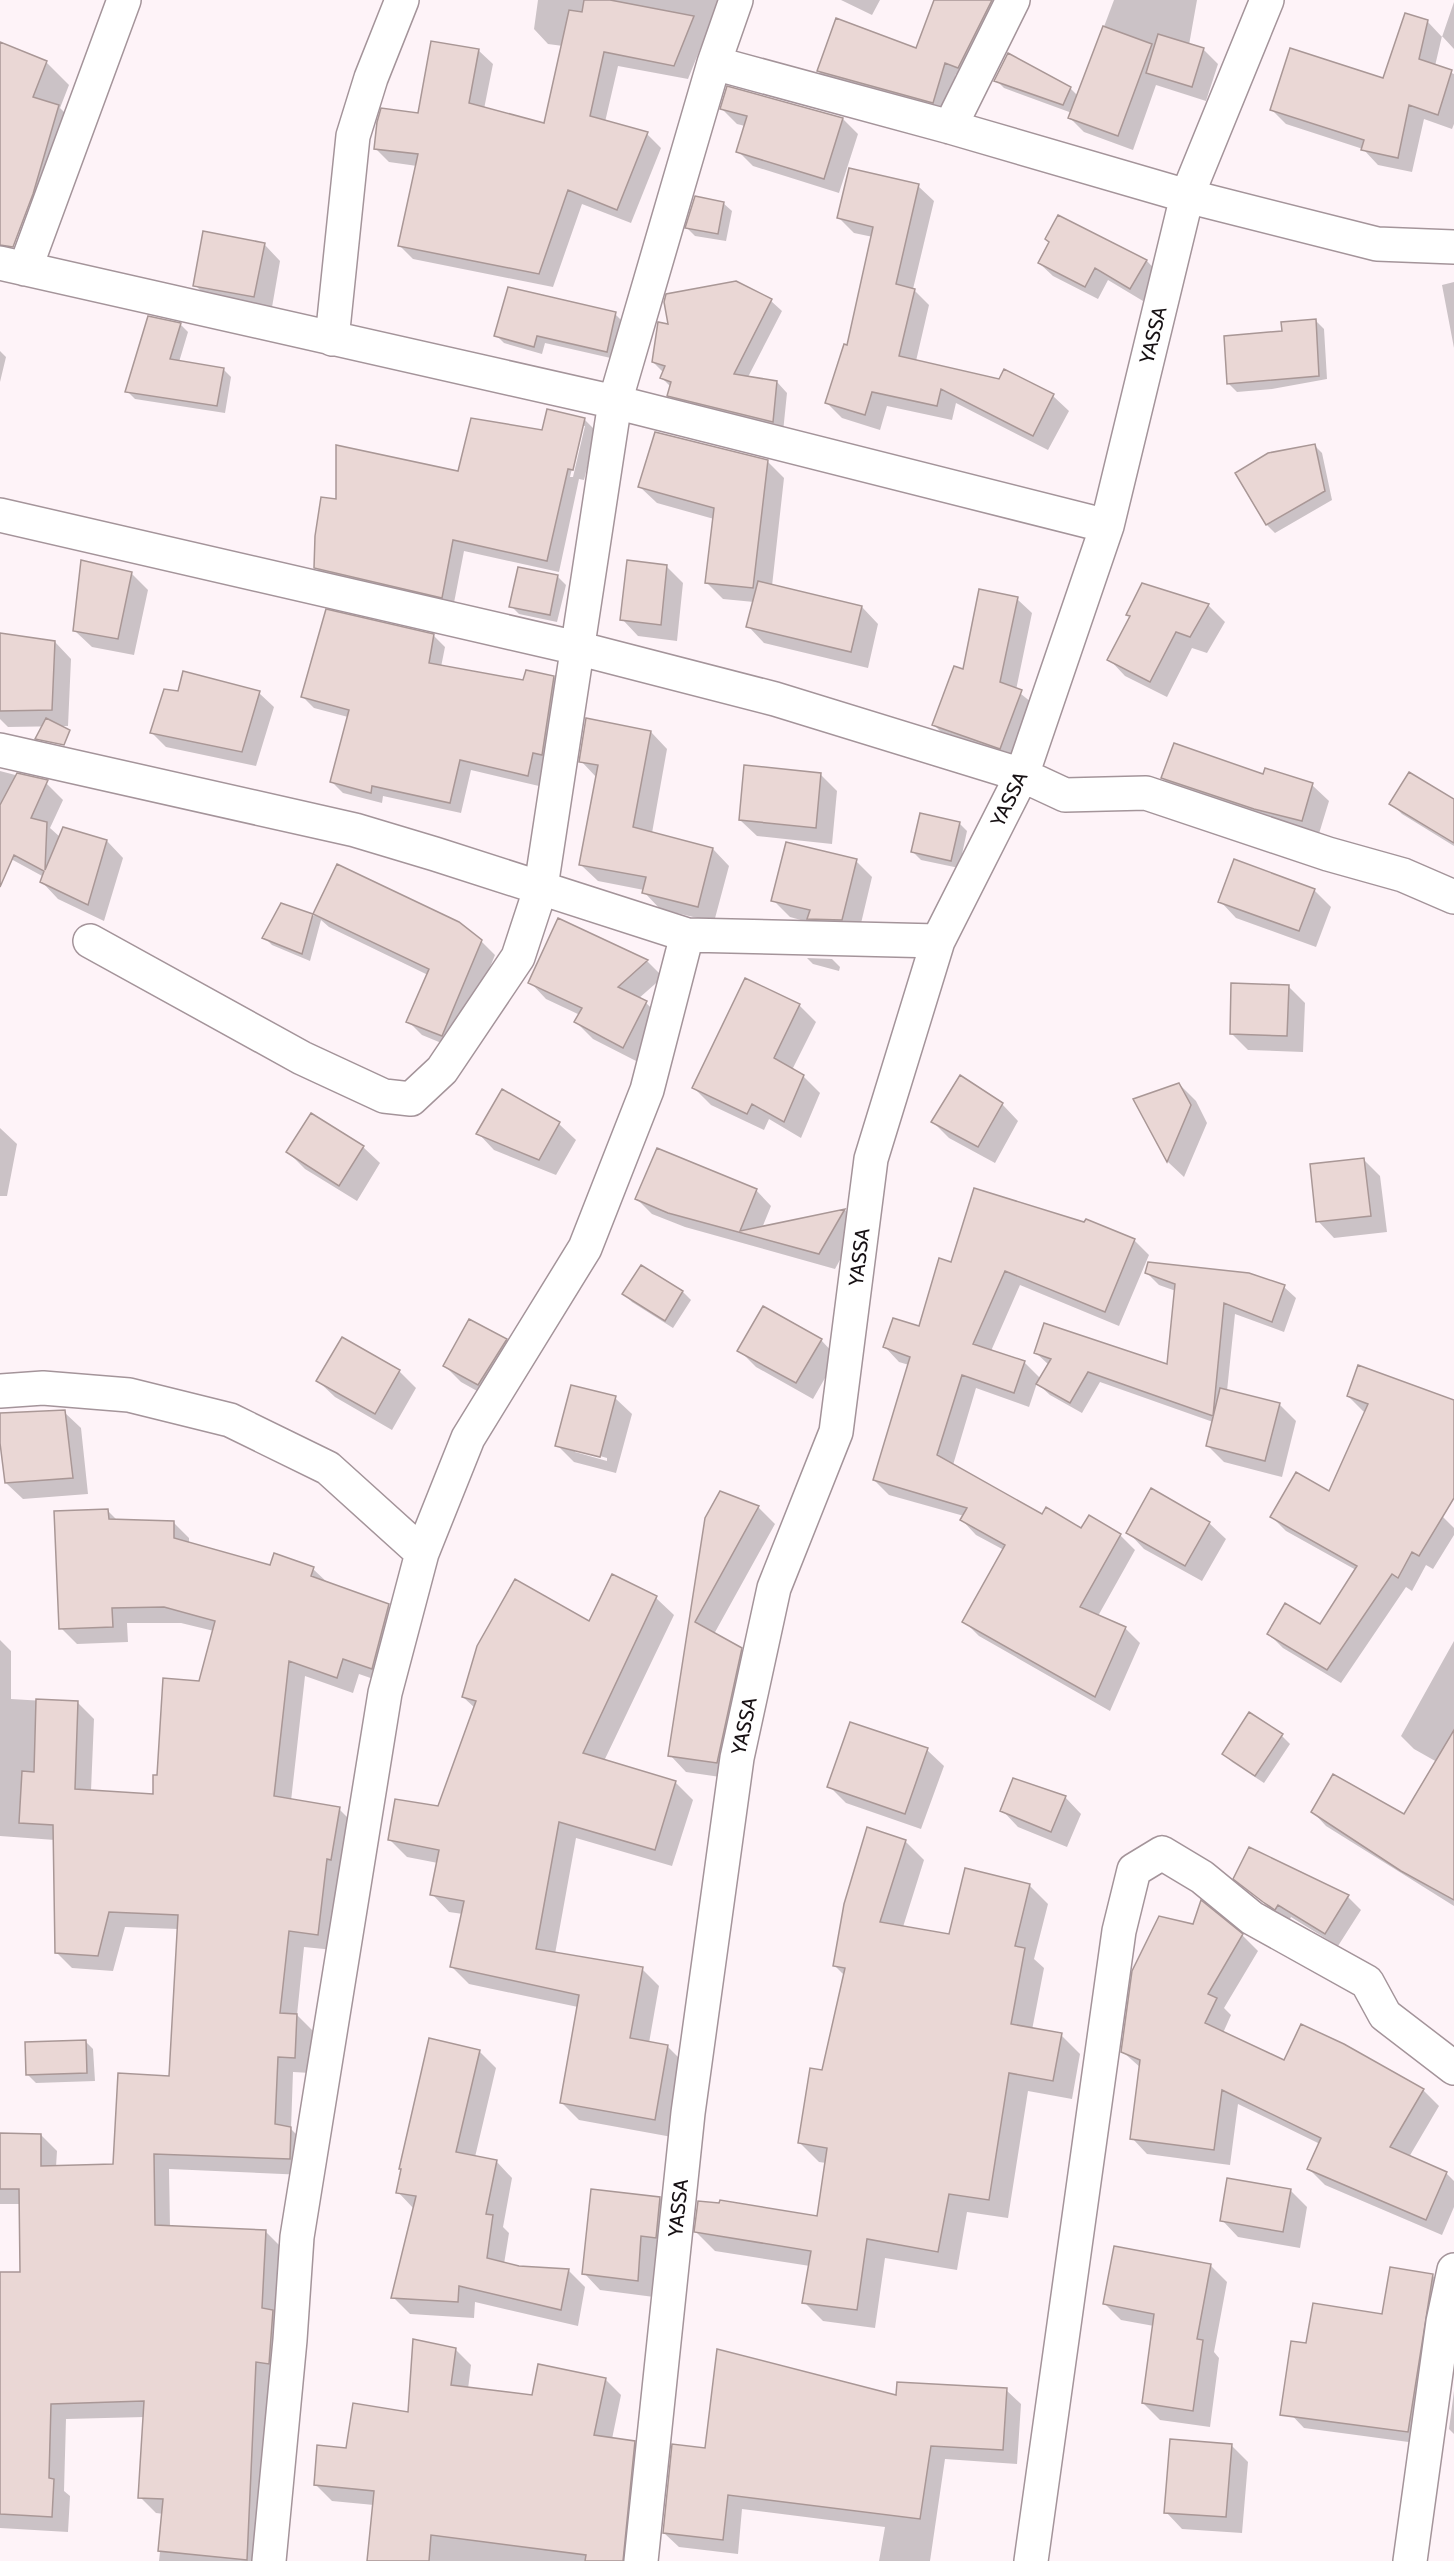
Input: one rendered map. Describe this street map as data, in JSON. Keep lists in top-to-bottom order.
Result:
{
  "streets": {
    "street": ["YASSA"]
  }
}
